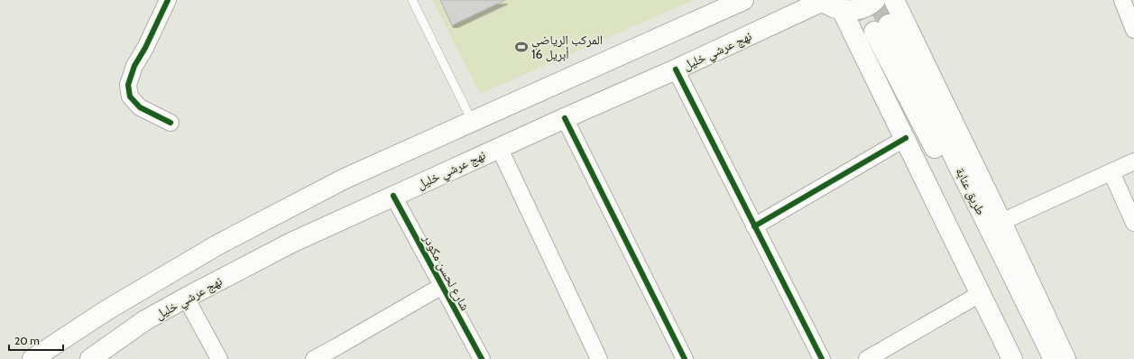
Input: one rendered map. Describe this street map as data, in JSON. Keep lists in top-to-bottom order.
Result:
{
  "streets": {
    "main road": ["نهج عرشي خليل", "طريق عنابة"],
    "street": ["شارع لحسن مكودر"]
  },
  "crossings": [
    ["نهج عرشي خليل", "شارع لحسن مكودر"]
  ],
  "places": {
    "sports": ["المركب الرياضي 16 أبريل"]
  },
  "scale_bar": "20 m"
}
